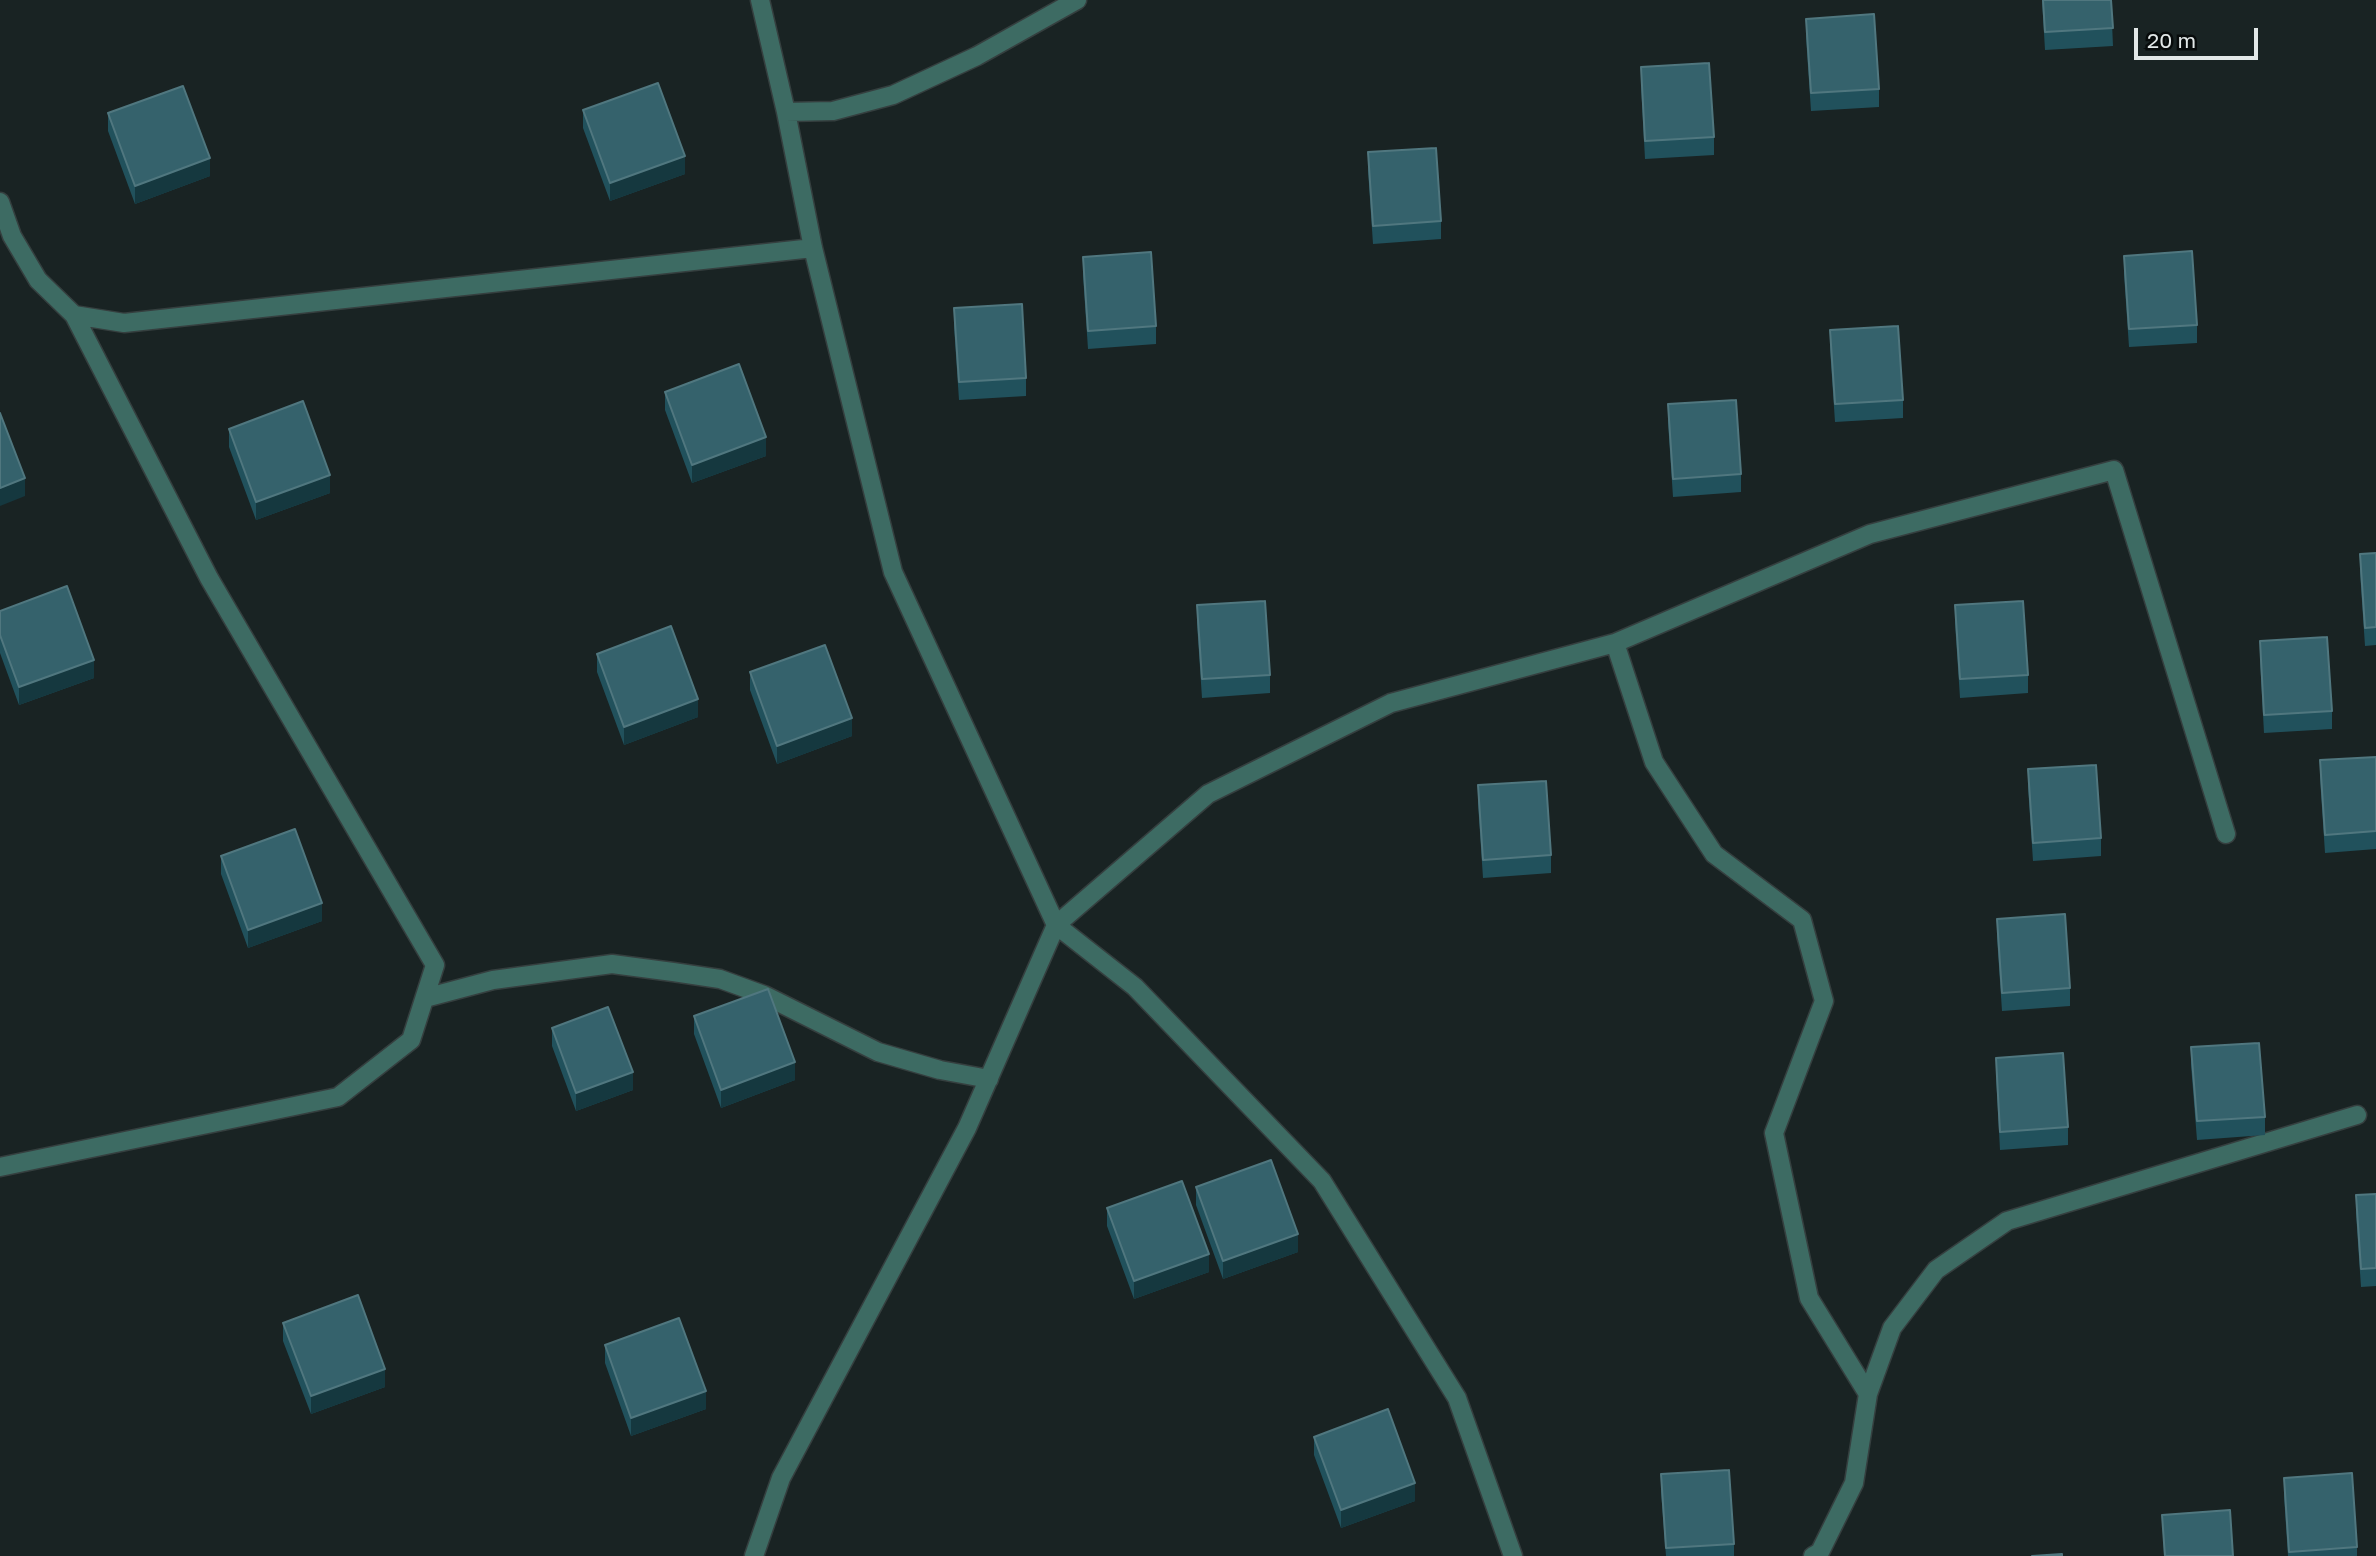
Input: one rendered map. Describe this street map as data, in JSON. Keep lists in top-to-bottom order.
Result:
{
  "scale_bar": "20 m"
}
